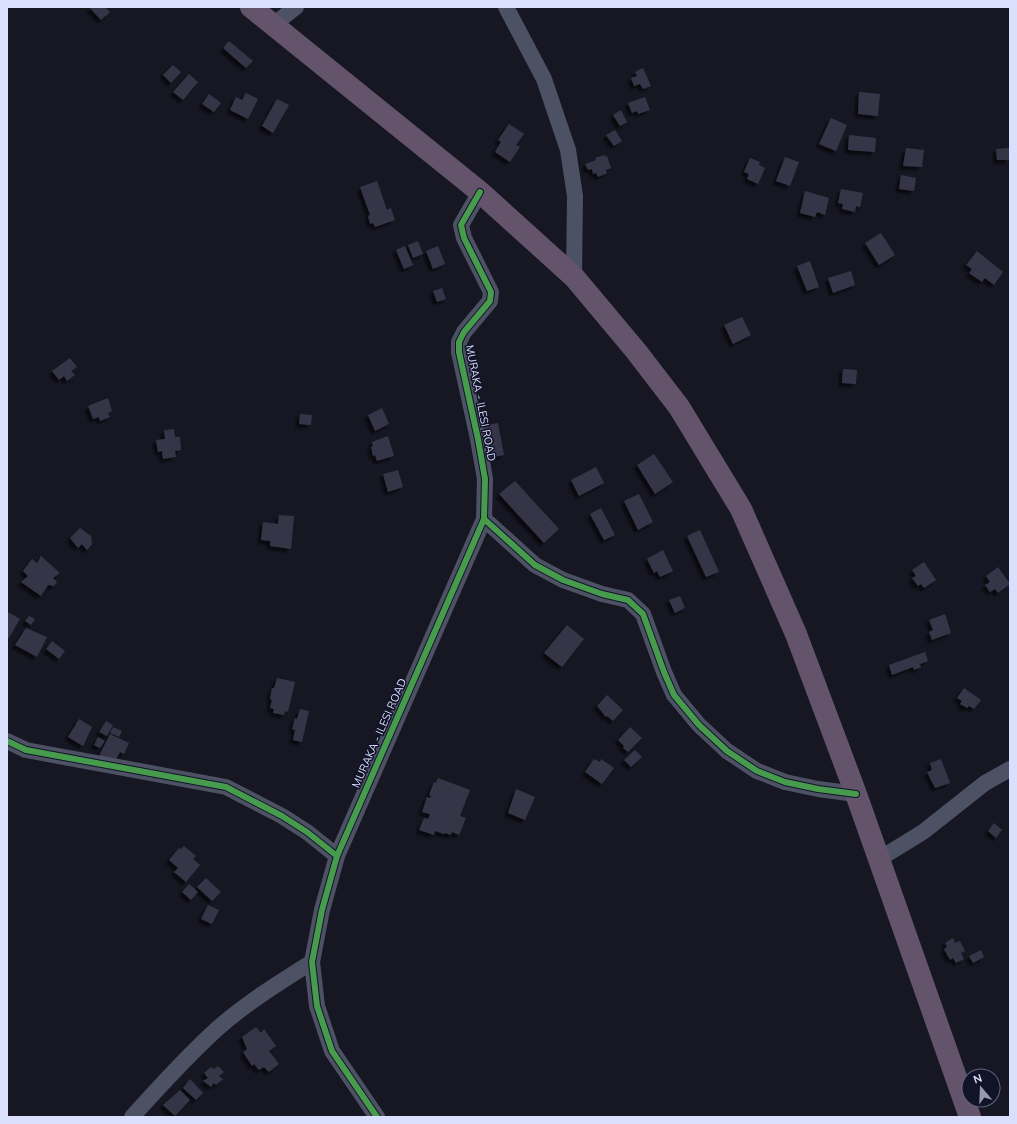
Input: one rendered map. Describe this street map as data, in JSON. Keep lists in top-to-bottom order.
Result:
{
  "streets": {
    "street": ["MURAKA - ILESI ROAD"]
  },
  "north": "top"
}
